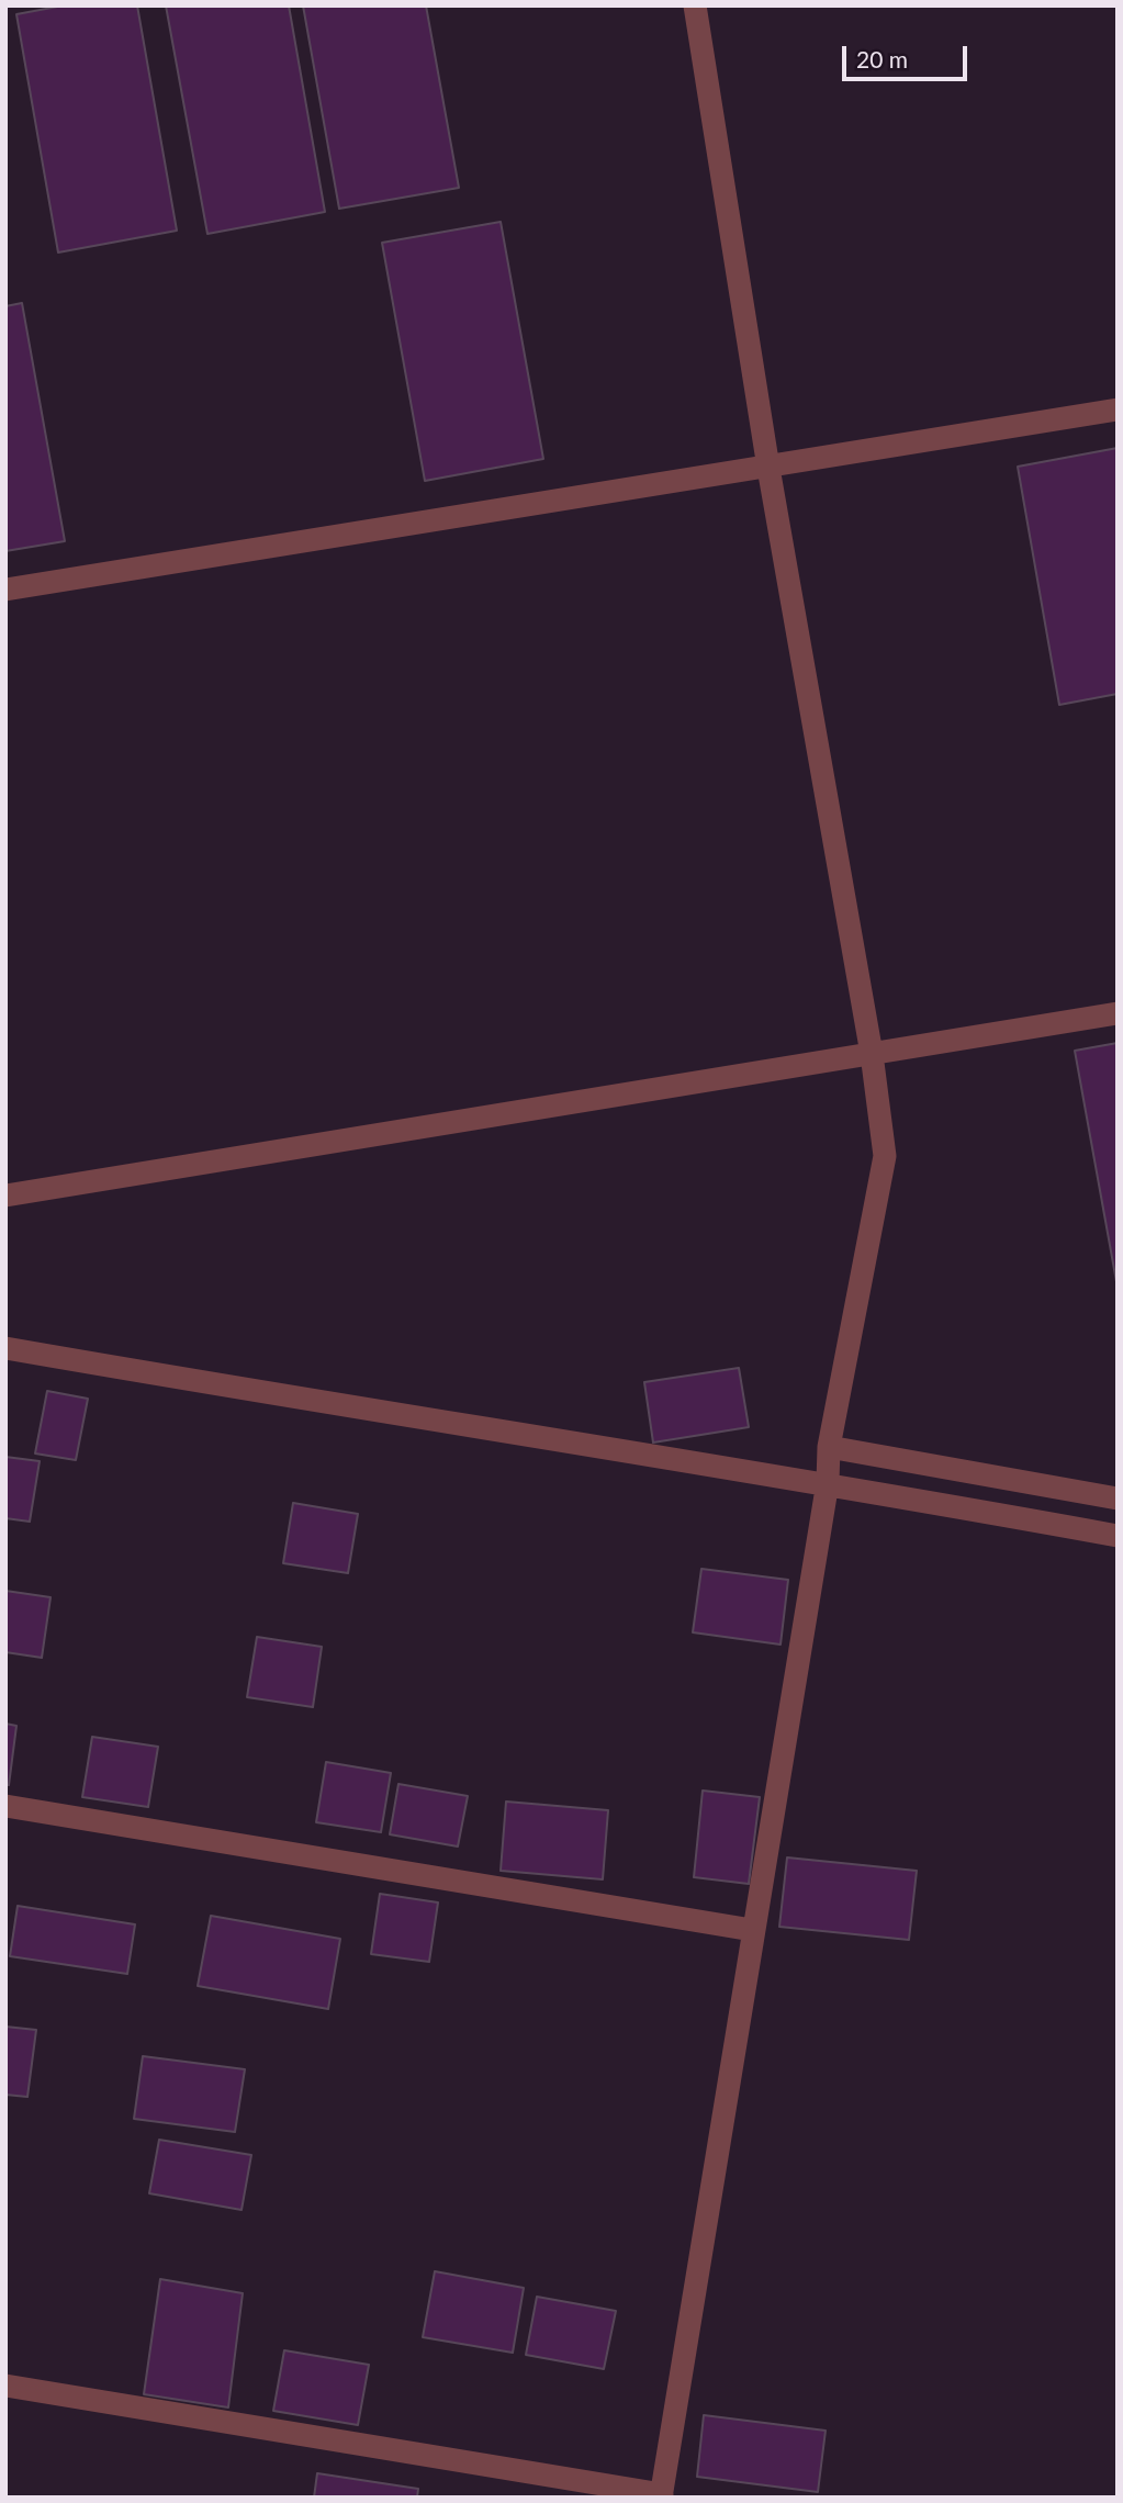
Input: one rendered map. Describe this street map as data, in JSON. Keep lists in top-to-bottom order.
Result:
{
  "scale_bar": "20 m"
}
